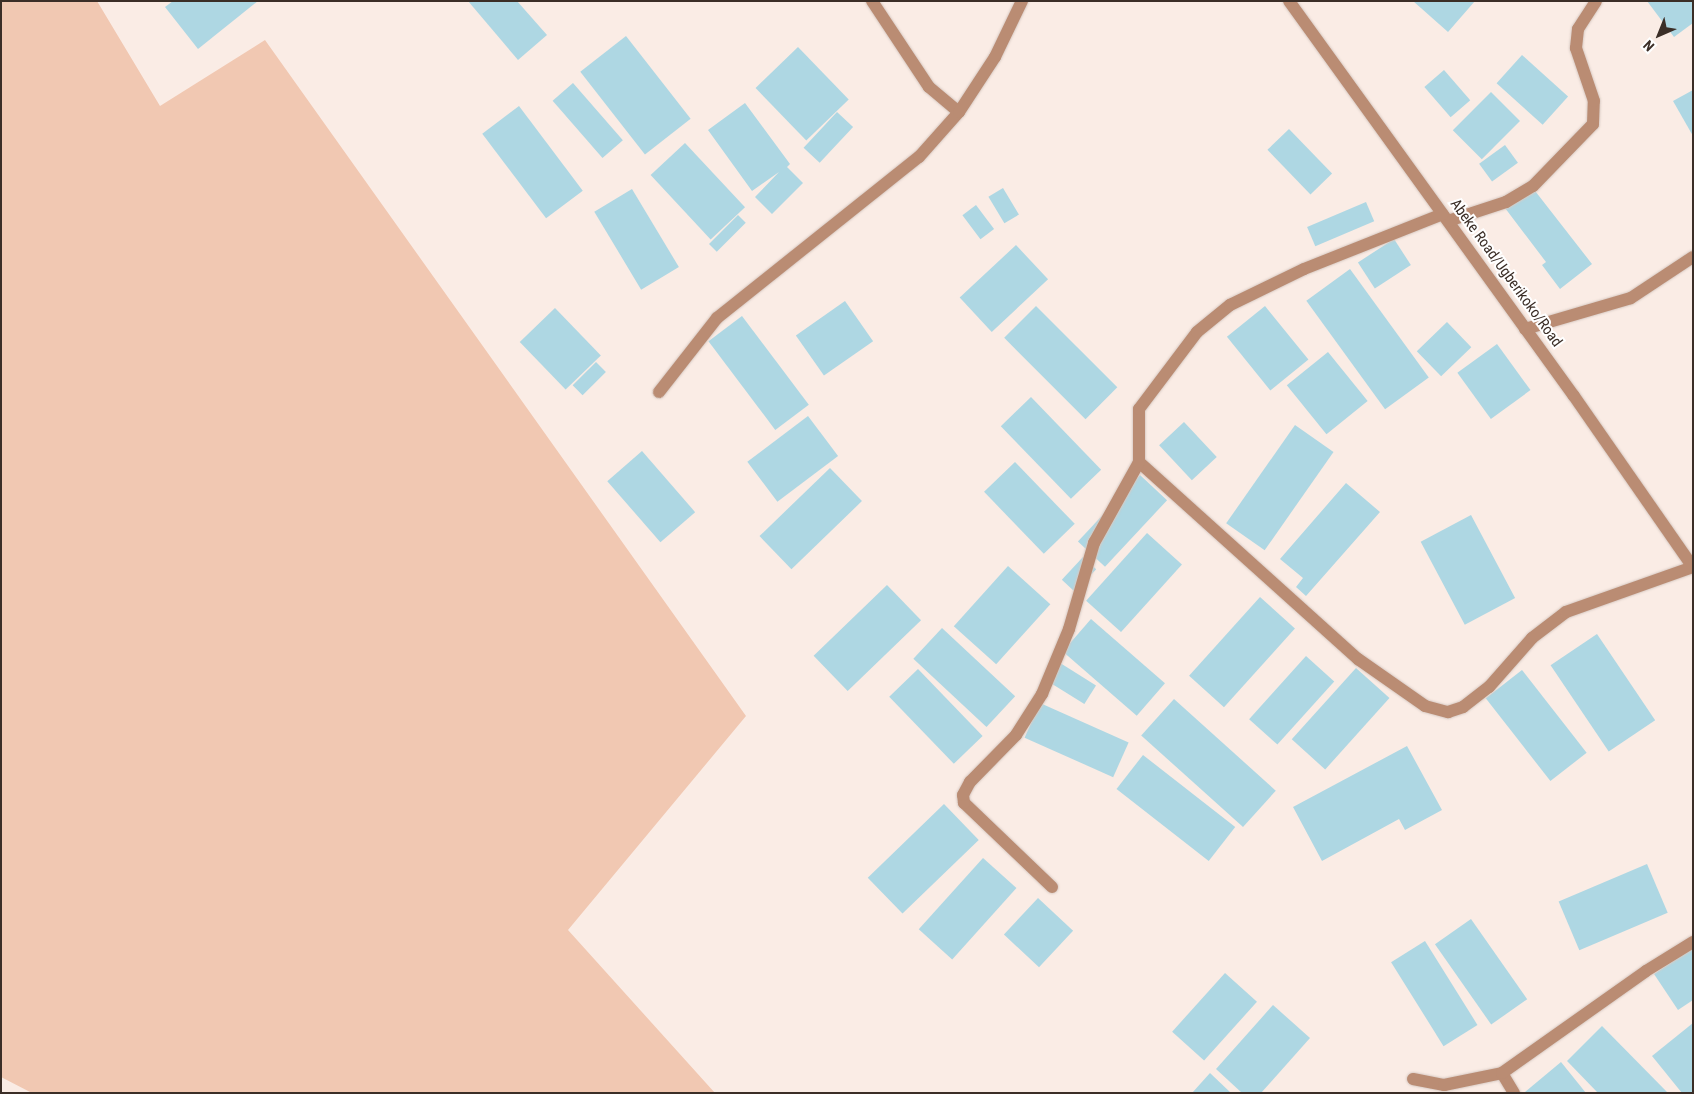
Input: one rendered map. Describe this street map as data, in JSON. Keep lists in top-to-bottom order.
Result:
{
  "streets": {
    "street": ["Abeke Road/Ugberikoko/Road"]
  },
  "north": "bottom left"
}
